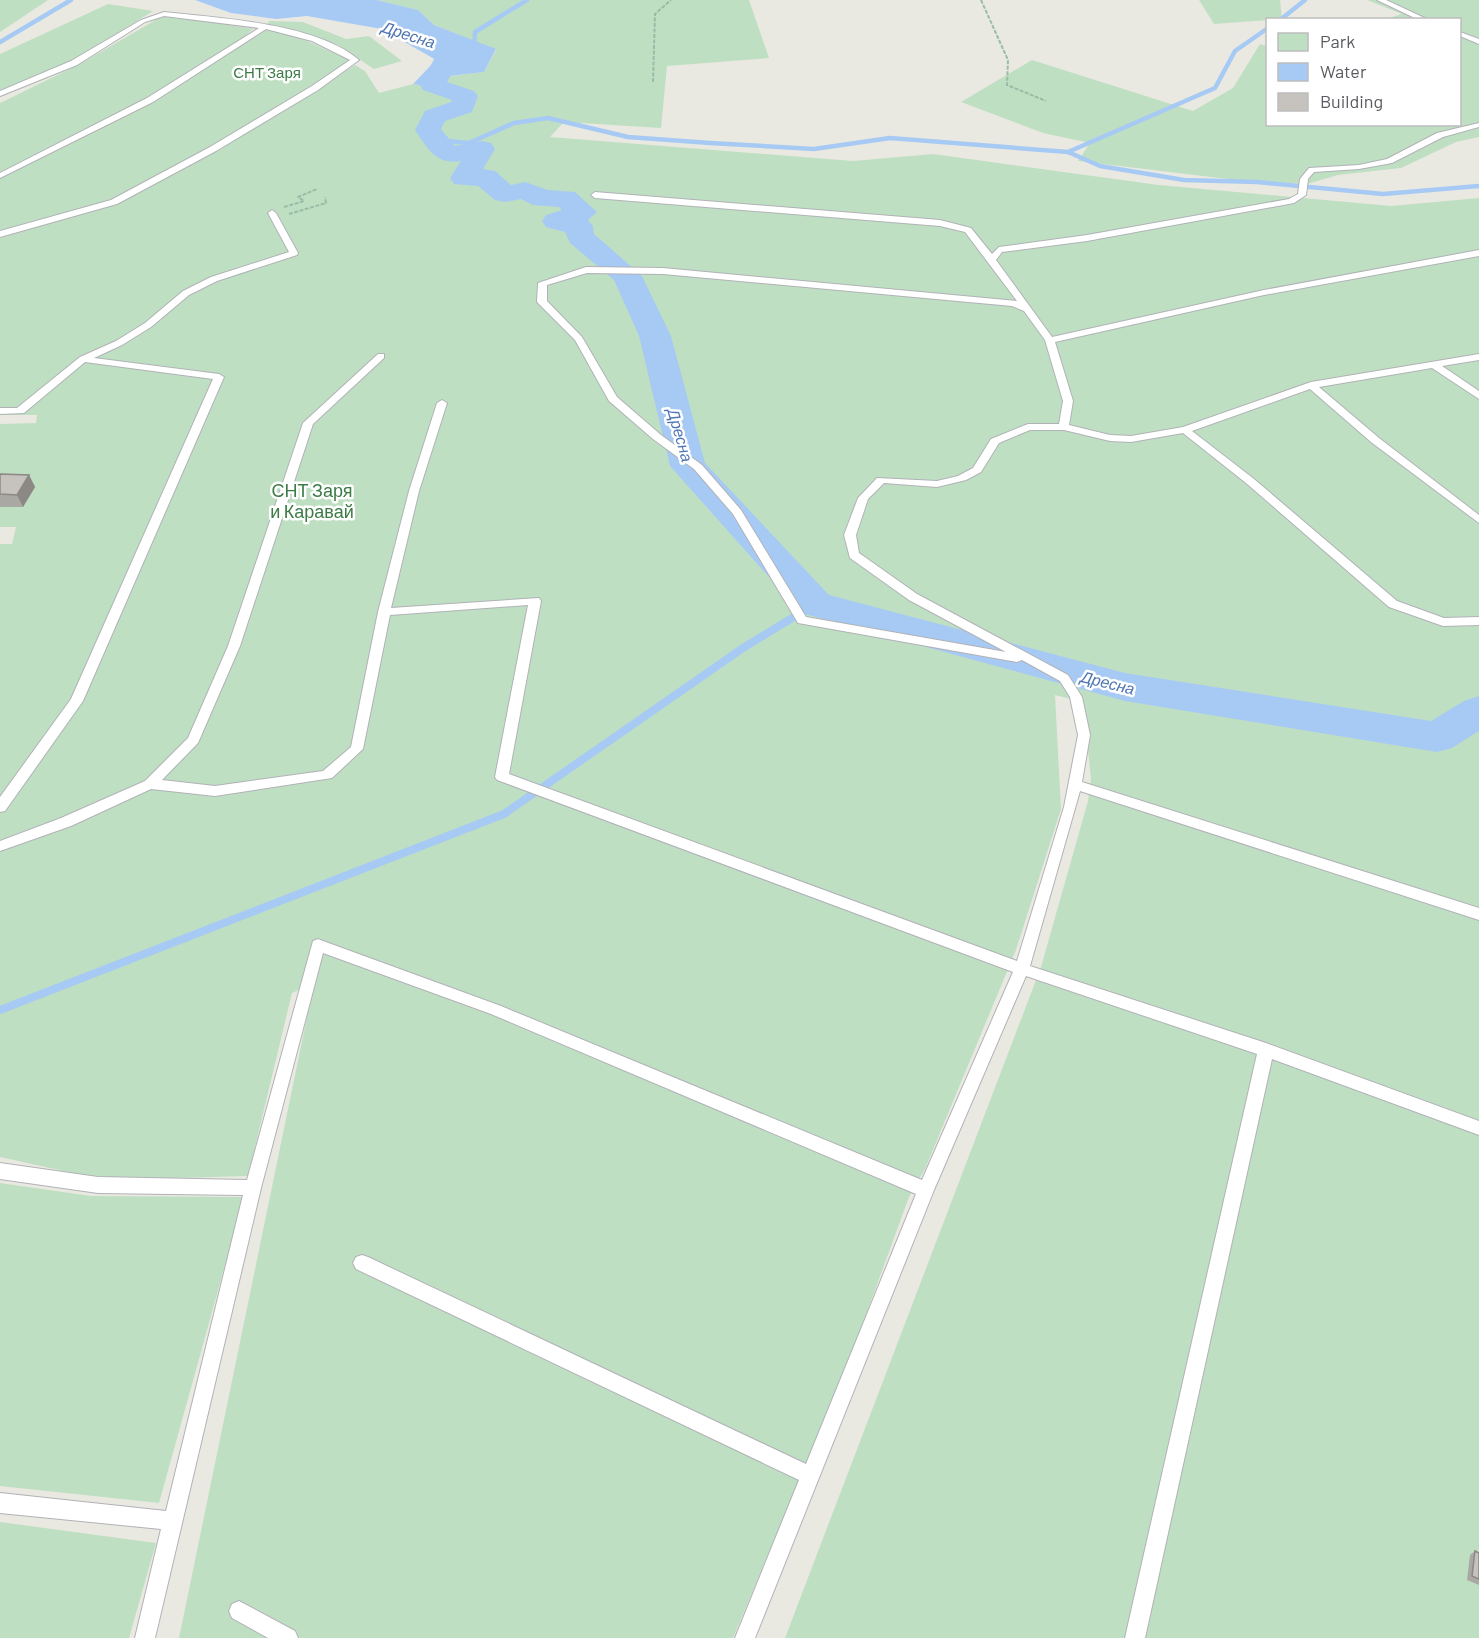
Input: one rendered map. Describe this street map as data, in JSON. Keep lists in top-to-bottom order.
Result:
{
  "water": ["Дресна"],
  "parks": ["СНТ Заря", "СНТ Заря и Каравай"],
  "legend": ["Park", "Water", "Building"]
}
